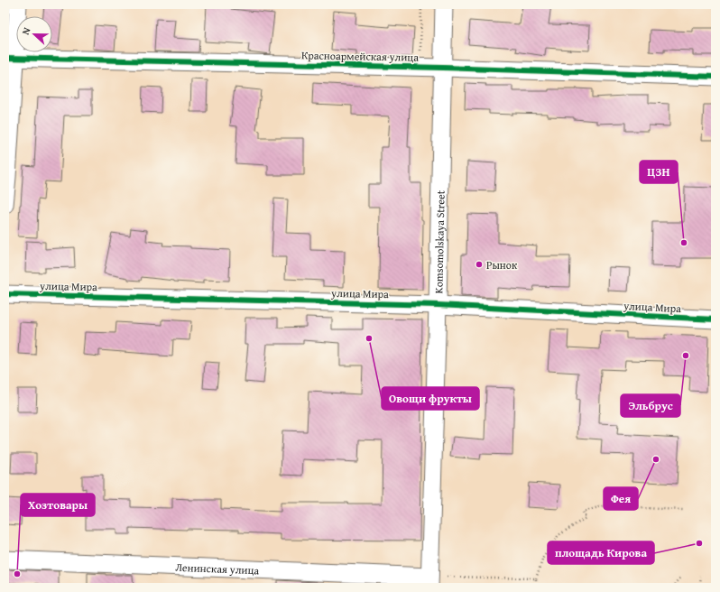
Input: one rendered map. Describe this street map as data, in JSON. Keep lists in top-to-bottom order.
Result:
{
  "streets": {
    "street": [
      "Красноармейская улица",
      "Komsomolskaya Street",
      "улица Мира",
      "Ленинская улица"
    ]
  },
  "crossings": [
    ["Красноармейская улица", "Komsomolskaya Street"],
    ["Komsomolskaya Street", "улица Мира"],
    ["Komsomolskaya Street", "Ленинская улица"]
  ],
  "places": [
    "ЦЗН",
    "Рынок",
    "Овощи фрукты",
    "Эльбрус",
    "Фея",
    "площадь Кирова",
    "Хозтовары"
  ],
  "north": "left"
}
